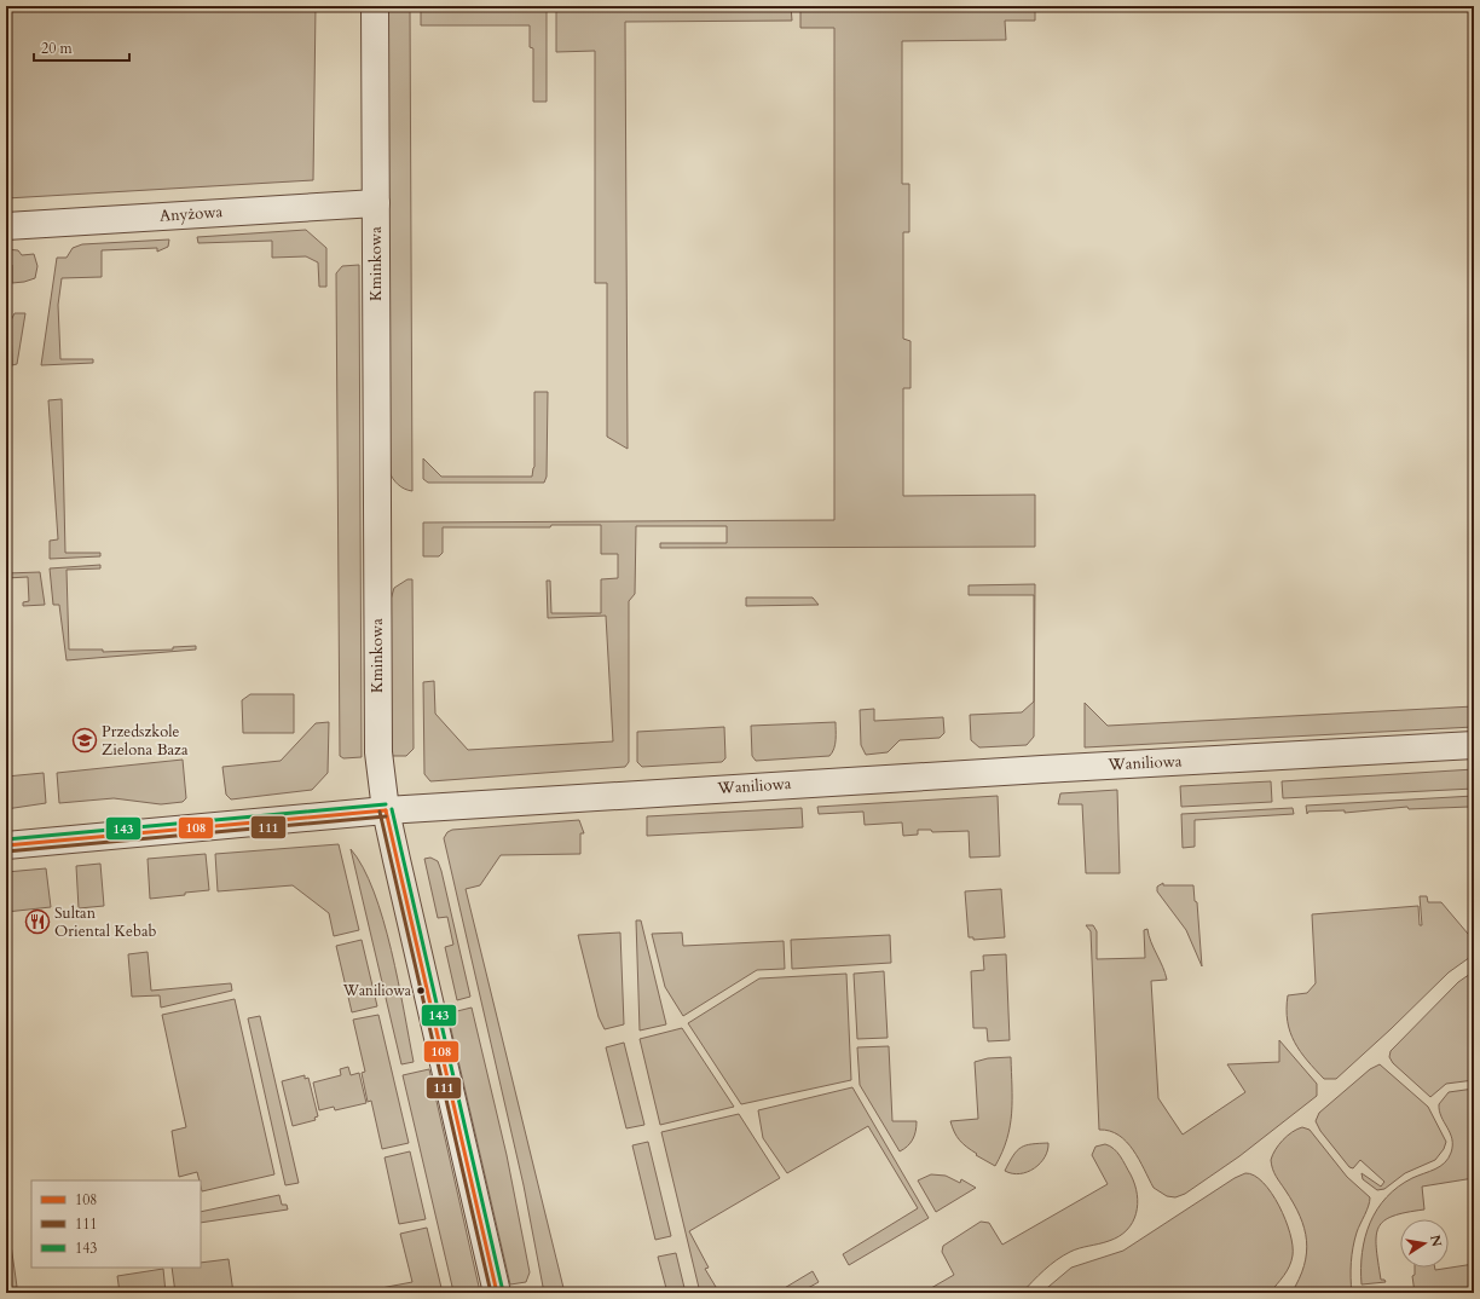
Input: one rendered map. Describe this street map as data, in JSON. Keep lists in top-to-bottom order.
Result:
{
  "streets": {
    "street": ["Anyżowa", "Kminkowa", "Waniliowa"]
  },
  "crossings": [
    ["Anyżowa", "Kminkowa"],
    ["Kminkowa", "Waniliowa"]
  ],
  "places": {
    "school or university": ["Przedszkole Zielona Baza"],
    "restaurant": ["Sultan Oriental Kebab"],
    "other": ["Waniliowa"]
  },
  "lines": ["transit line 143", "transit line 108", "transit line 111"],
  "legend": ["108", "111", "143"],
  "scale_bar": "20 m",
  "north": "right"
}
